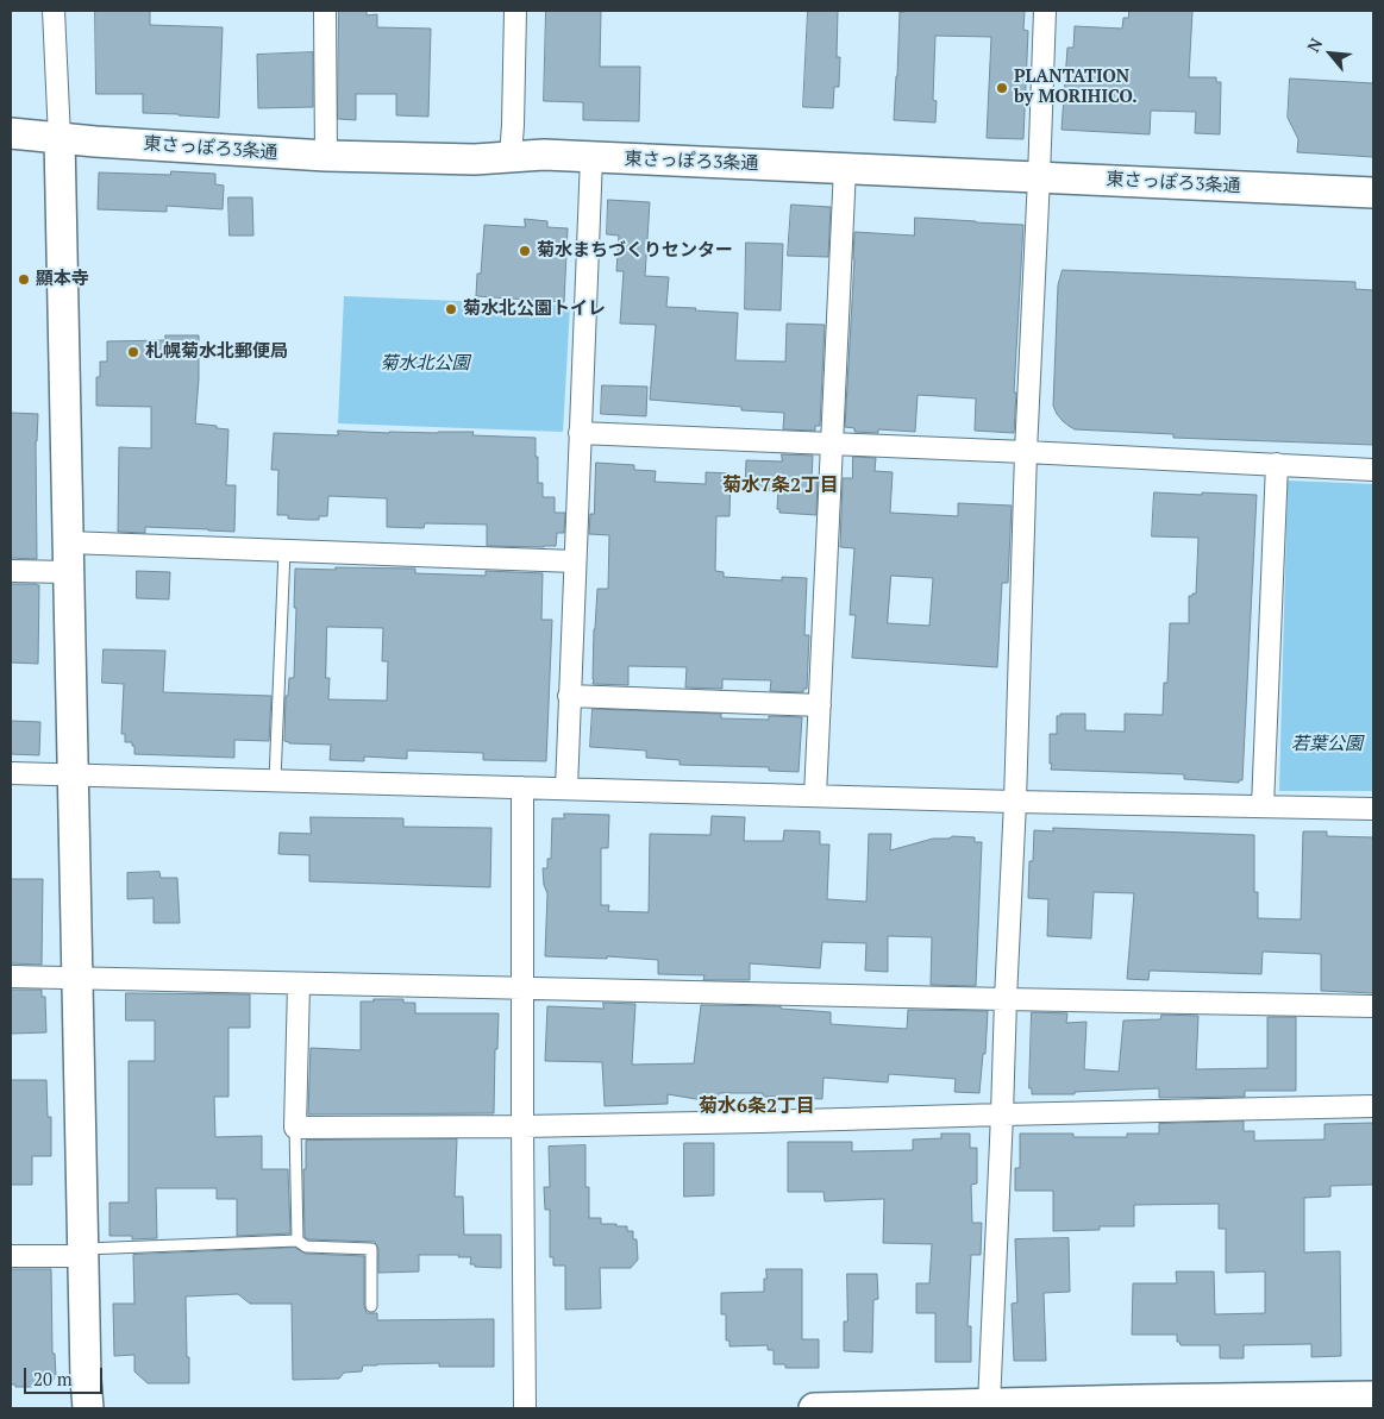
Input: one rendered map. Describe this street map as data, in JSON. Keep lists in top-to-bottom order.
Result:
{
  "streets": {
    "street": ["東さっぽろ3条通"]
  },
  "districts": ["菊水7条2丁目", "菊水6条2丁目"],
  "parks": ["菊水北公園", "若葉公園"],
  "places": [
    "PLANTATION by MORIHICO.",
    "菊水まちづくりセンター",
    "顯本寺",
    "菊水北公園トイレ",
    "札幌菊水北郵便局"
  ],
  "scale_bar": "20 m",
  "north": "top left"
}
